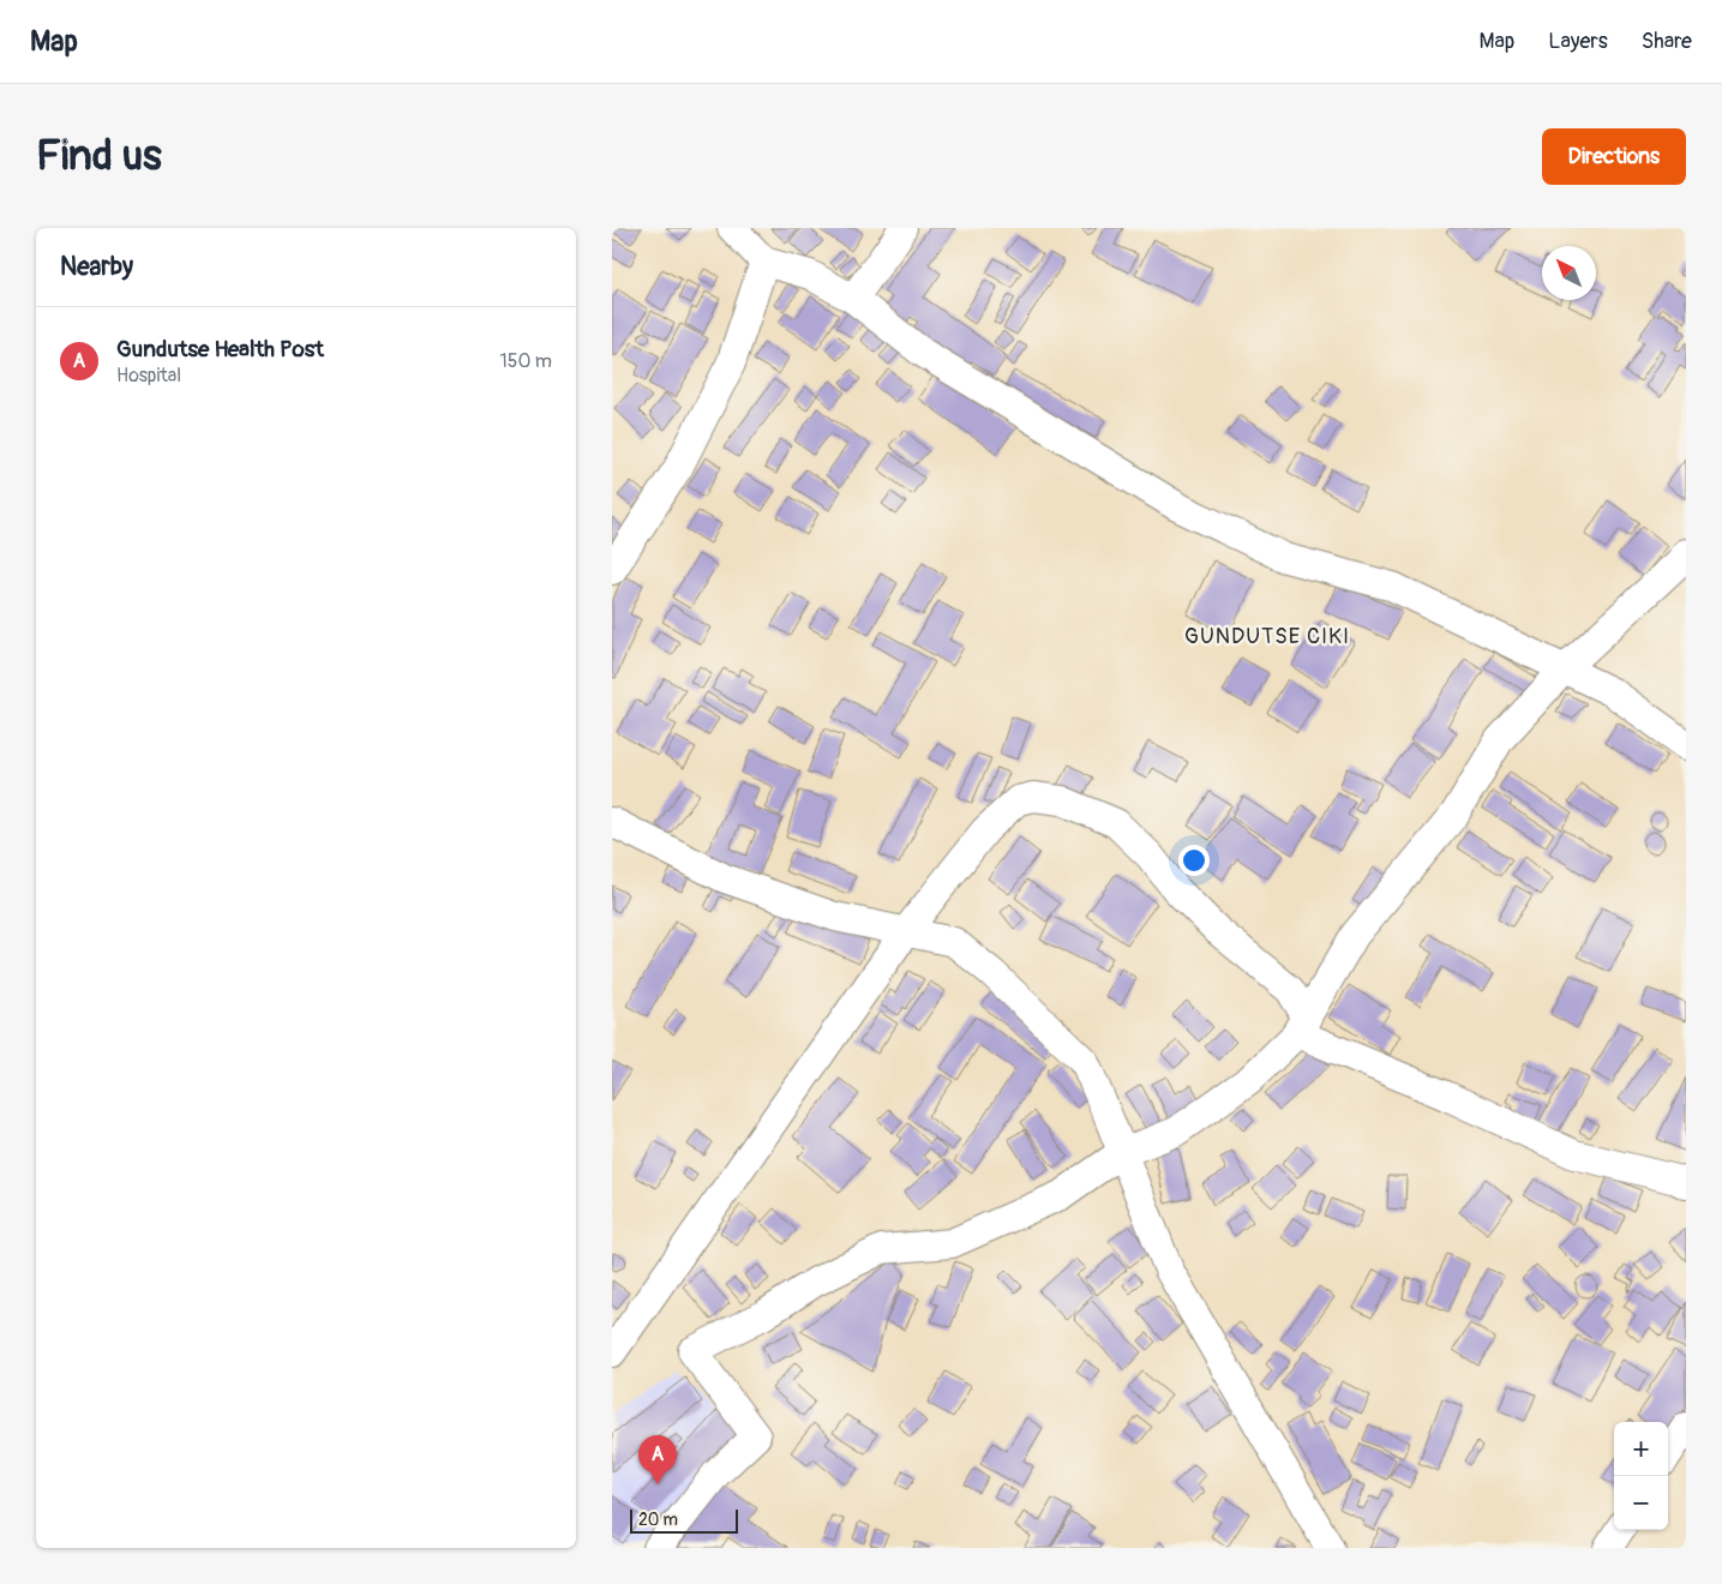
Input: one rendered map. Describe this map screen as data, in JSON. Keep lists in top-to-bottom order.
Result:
{
  "districts": ["GUNDUTSE CIKI"],
  "scale_bar": "20 m",
  "north": "top left",
  "page": {
    "header": "Map",
    "nav": ["Map", "Layers", "Share"],
    "buttons": "Directions",
    "title": "Find us",
    "heading": "Nearby",
    "list": [
      {
        "mark": "A",
        "name": "Gundutse Health Post",
        "note": "Hospital",
        "value": "150 m"
      }
    ],
    "map_buttons": ["+", "−"],
    "pins": "A",
    "scale": "20 m"
  }
}
